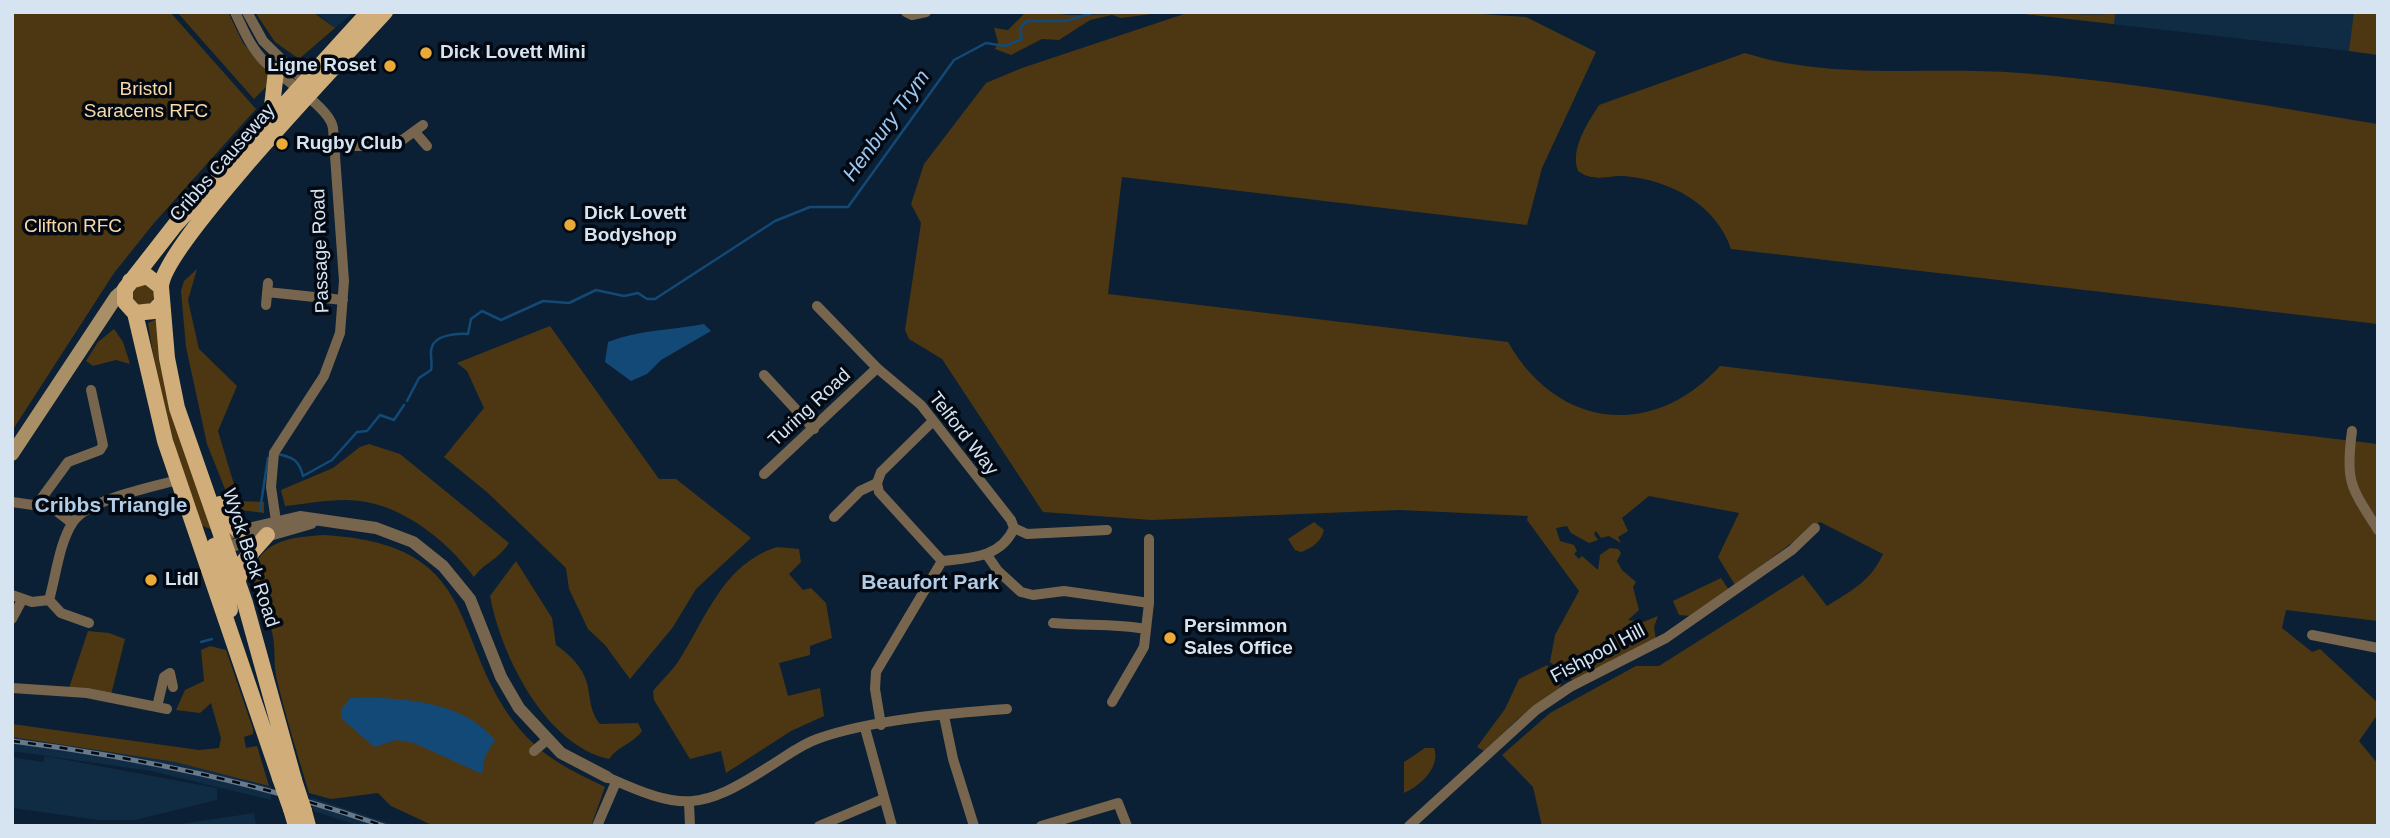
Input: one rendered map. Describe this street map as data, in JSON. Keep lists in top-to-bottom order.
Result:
{
  "streets": {
    "main road": ["Cribbs Causeway", "Wyck Beck Road"],
    "street": [
      "Passage Road",
      "Turing Road",
      "Telford Way",
      "Fishpool Hill"
    ]
  },
  "crossings": [
    ["Cribbs Causeway", "Passage Road"],
    ["Cribbs Causeway", "Wyck Beck Road"],
    ["Turing Road", "Telford Way"]
  ],
  "districts": ["Cribbs Triangle", "Beaufort Park"],
  "water": ["Henbury Trym"],
  "parks": ["Bristol Saracens RFC", "Clifton RFC"],
  "places": [
    "Dick Lovett Mini",
    "Ligne Roset",
    "Rugby Club",
    "Dick Lovett Bodyshop",
    "Lidl",
    "Persimmon Sales Office"
  ]
}
